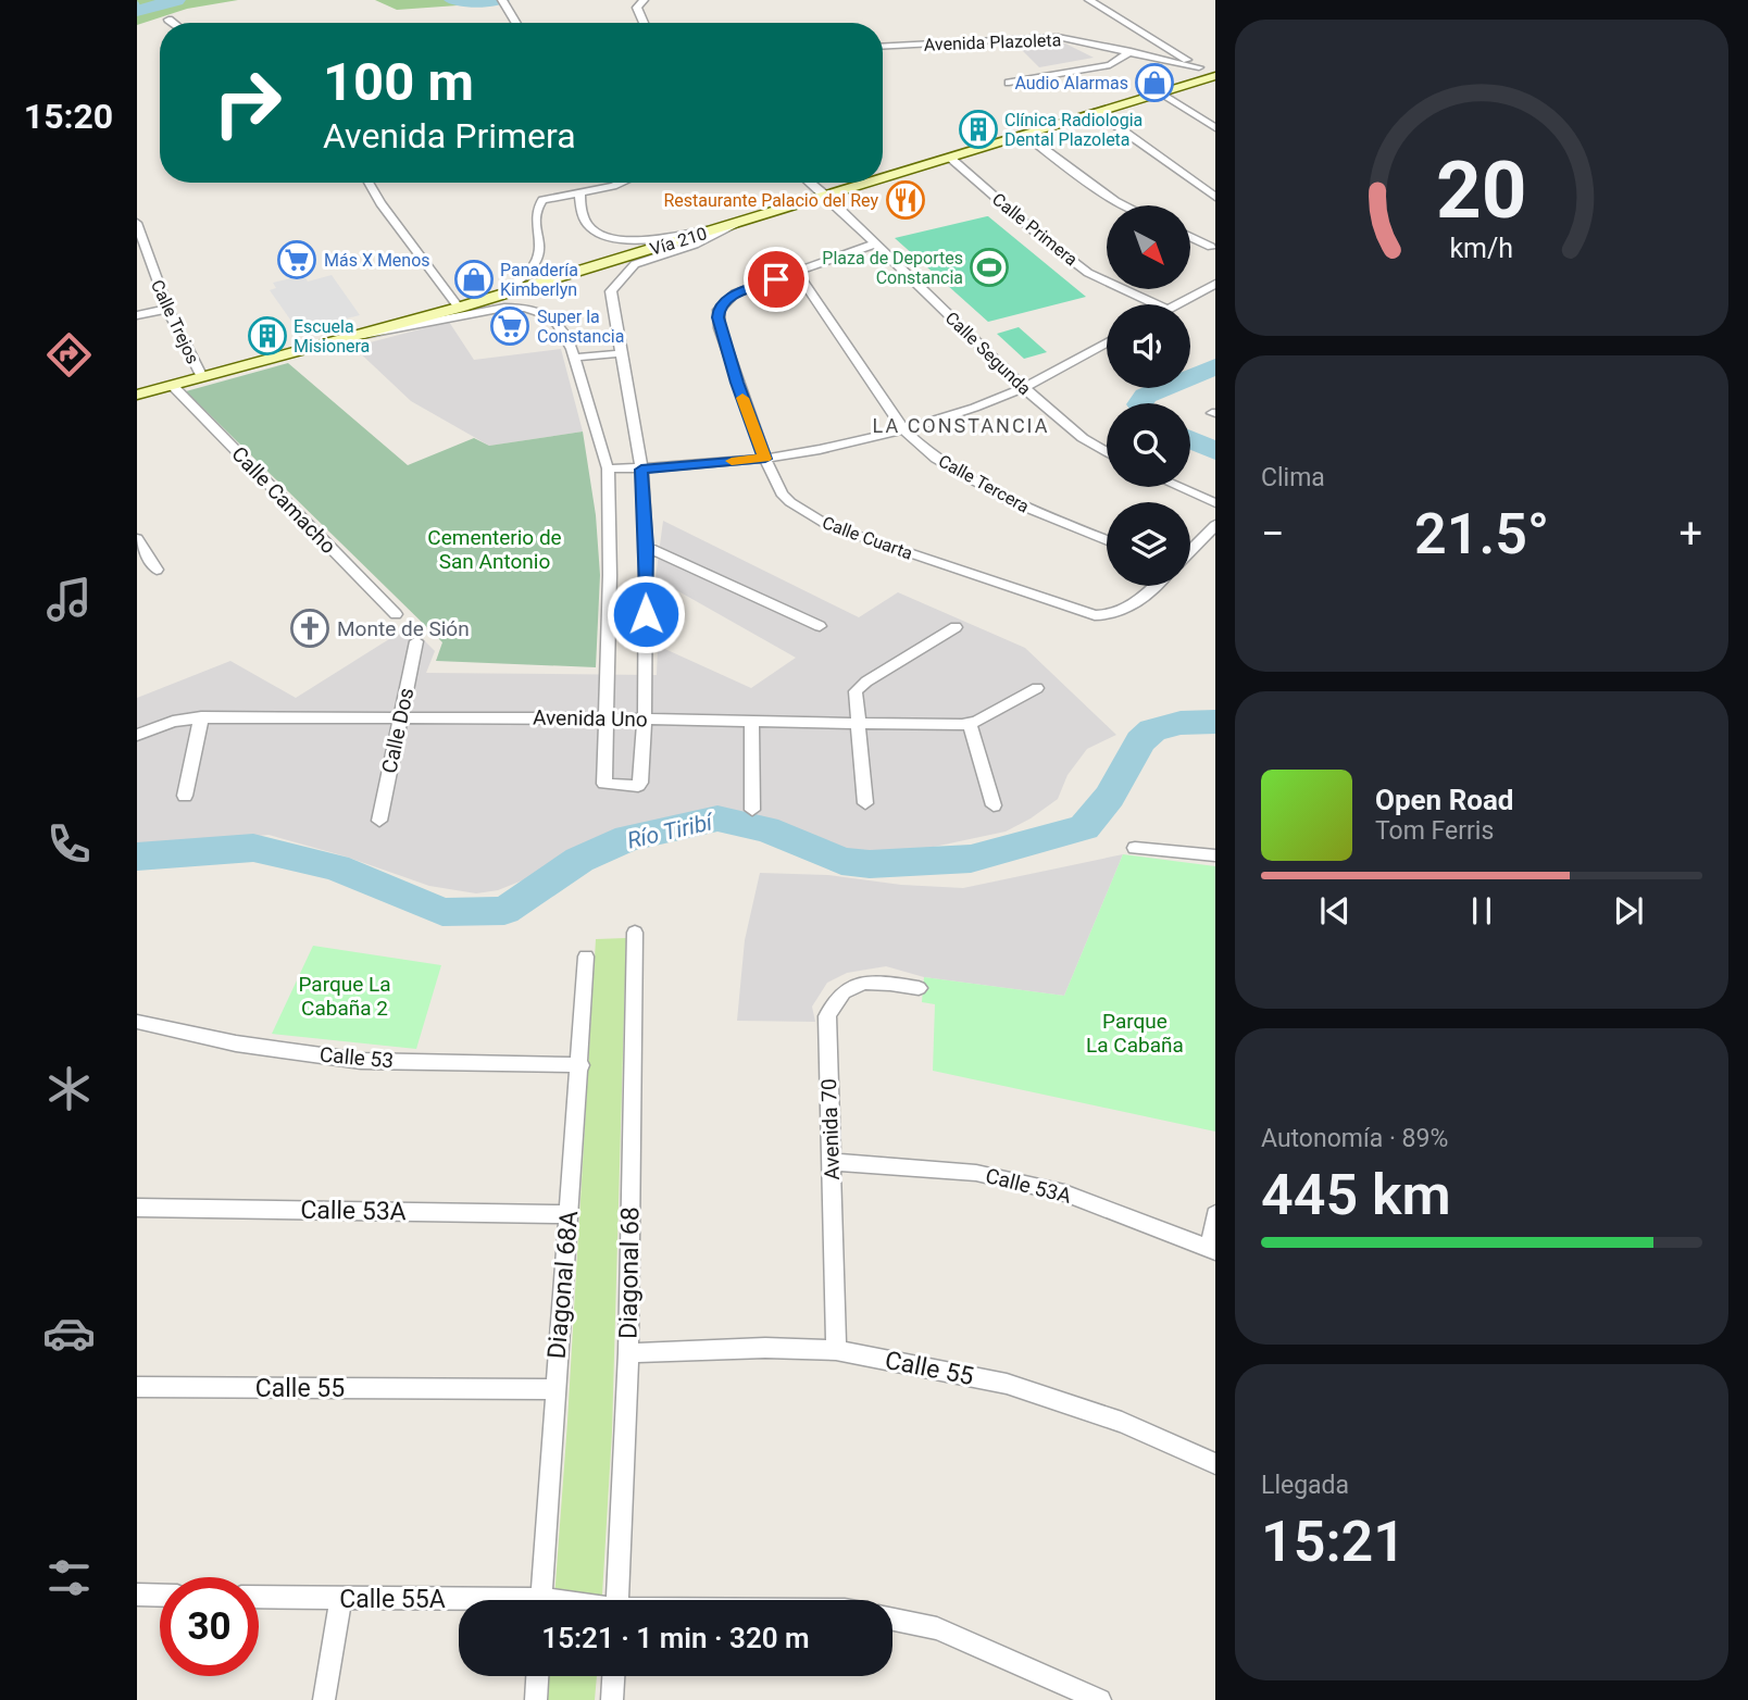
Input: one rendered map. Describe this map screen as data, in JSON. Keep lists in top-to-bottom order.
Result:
{
  "streets": {
    "main road": ["Vía 210"],
    "street": [
      "Avenida Plazoleta",
      "Calle Primera",
      "Calle Trejos",
      "Calle Segunda",
      "Calle Tercera",
      "Calle Camacho",
      "Calle Cuarta",
      "Avenida Uno",
      "Calle Dos",
      "Calle 53",
      "Avenida 70",
      "Calle 53A",
      "Diagonal 68",
      "Diagonal 68A",
      "Calle 55",
      "Calle 55A"
    ]
  },
  "crossings": [
    ["Calle Primera", "Vía 210"],
    ["Vía 210", "Calle Trejos"],
    ["Vía 210", "Calle Segunda"],
    ["Vía 210", "Calle Camacho"],
    ["Calle Segunda", "Calle Cuarta"],
    ["Calle Tercera", "Calle Cuarta"],
    ["Avenida Uno", "Calle Dos"],
    ["Calle 53", "Diagonal 68A"],
    ["Avenida 70", "Calle 53A"],
    ["Avenida 70", "Calle 55"],
    ["Calle 53A", "Diagonal 68A"],
    ["Diagonal 68", "Calle 55"],
    ["Diagonal 68A", "Calle 55"]
  ],
  "districts": ["LA CONSTANCIA"],
  "water": ["Río Tiribí"],
  "parks": ["Cementerio de San Antonio", "Parque La Cabaña 2", "Parque La Cabaña"],
  "places": {
    "shop": ["Audio Alarmas", "Panadería Kimberlyn"],
    "building": ["Clínica Radiologia Dental Plazoleta", "Escuela Misionera"],
    "restaurant": ["Restaurante Palacio del Rey"],
    "supermarket": ["Más X Menos", "Super la Constancia"],
    "sports": ["Plaza de Deportes Constancia"],
    "church": ["Monte de Sión"]
  },
  "north": "bottom right",
  "page": {
    "tabs": "15:20",
    "turn": ["100 m", "Avenida Primera"],
    "tile": [
      "Clima",
      ["Autonomía · 89%", "445 km"],
      ["Llegada", "15:21"]
    ],
    "heat": ["−", "21.5°", "+"],
    "song": ["Open Road", "Tom Ferris"],
    "limit": "30",
    "trip": "15:21 · 1 min · 320 m",
    "gauge": ["20", "km/h"]
  }
}
